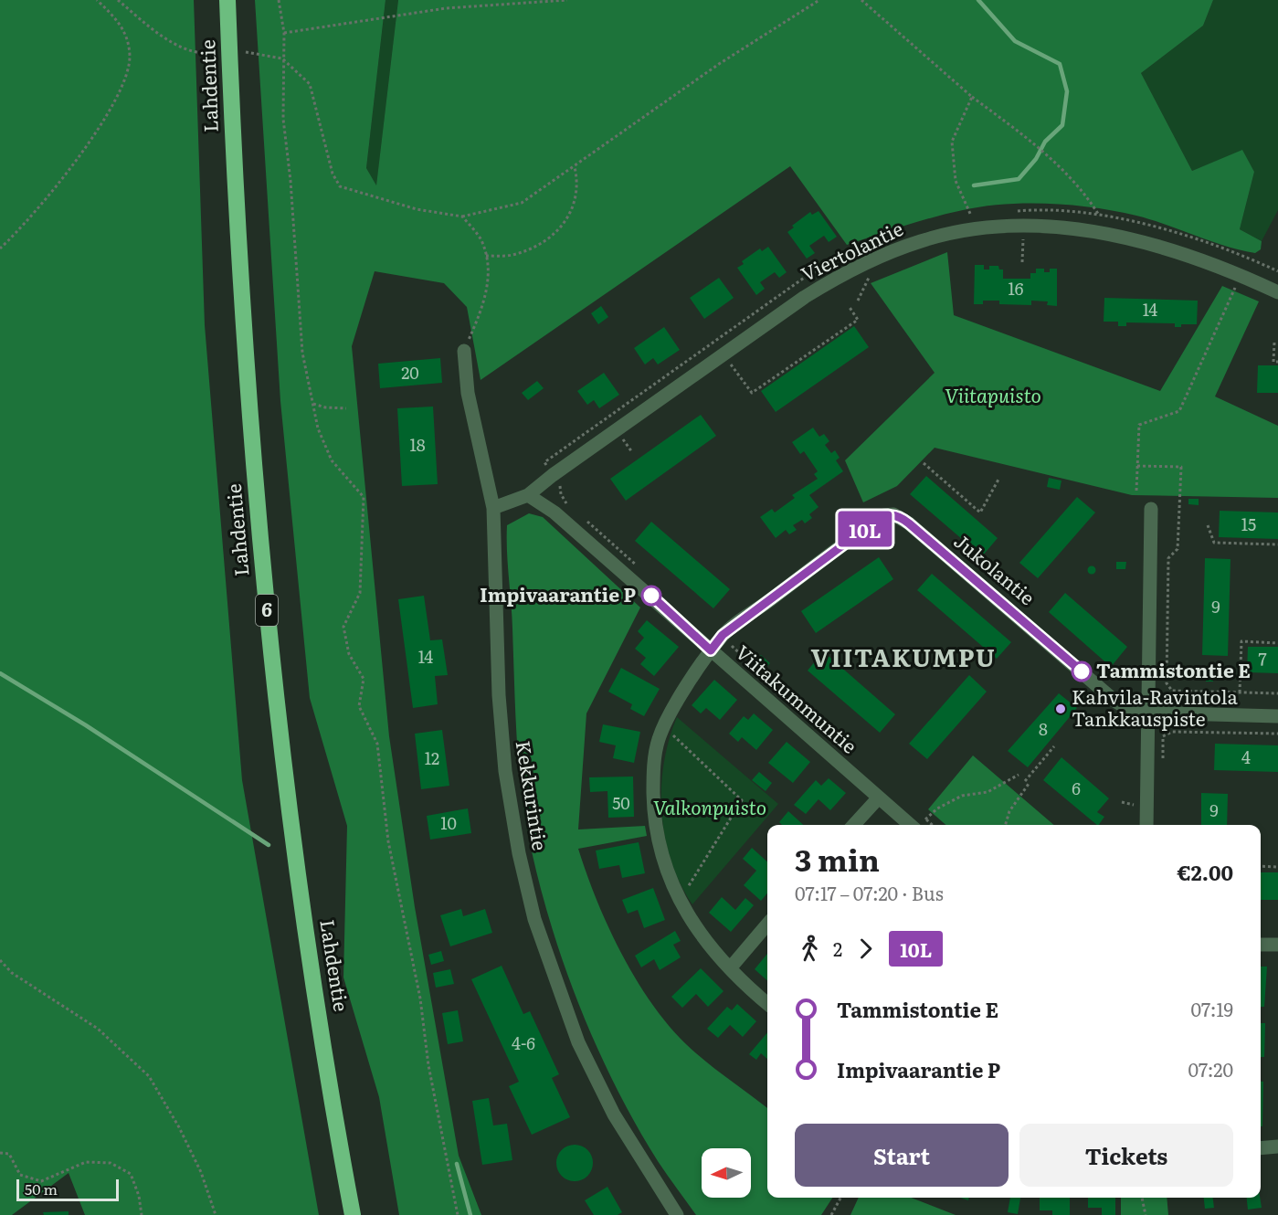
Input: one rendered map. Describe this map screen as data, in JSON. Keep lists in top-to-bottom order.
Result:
{
  "streets": {
    "highway": ["Lahdentie", "6"],
    "street": [
      "Viertolantie",
      "Jukolantie",
      "Viitakummuntie",
      "Kekkurintie"
    ]
  },
  "crossings": [
    ["Viertolantie", "Viitakummuntie"],
    ["Jukolantie", "Viitakummuntie"]
  ],
  "districts": ["VIITAKUMPU"],
  "parks": ["Viitapuisto", "Valkonpuisto"],
  "places": ["Impivaarantie P", "Tammistontie E", "Kahvila-Ravintola Tankkauspiste"],
  "lines": ["bus line 10L"],
  "house_numbers": [
    "16",
    "14",
    "20",
    "18",
    "15",
    "9",
    "14",
    "7",
    "8",
    "4",
    "12",
    "6",
    "50",
    "9",
    "10",
    "4-6"
  ],
  "scale_bar": "50 m",
  "north": "left",
  "page": {
    "on_map": "10L",
    "heading": ["3 min", "07:17 – 07:20 · Bus", "€2.00"],
    "legs": ["2", "10L"],
    "list": [
      {
        "name": "Tammistontie E",
        "value": "07:19"
      },
      {
        "name": "Impivaarantie P",
        "value": "07:20"
      }
    ],
    "buttons": ["Start", "Tickets"],
    "scale": "50 m"
  }
}
